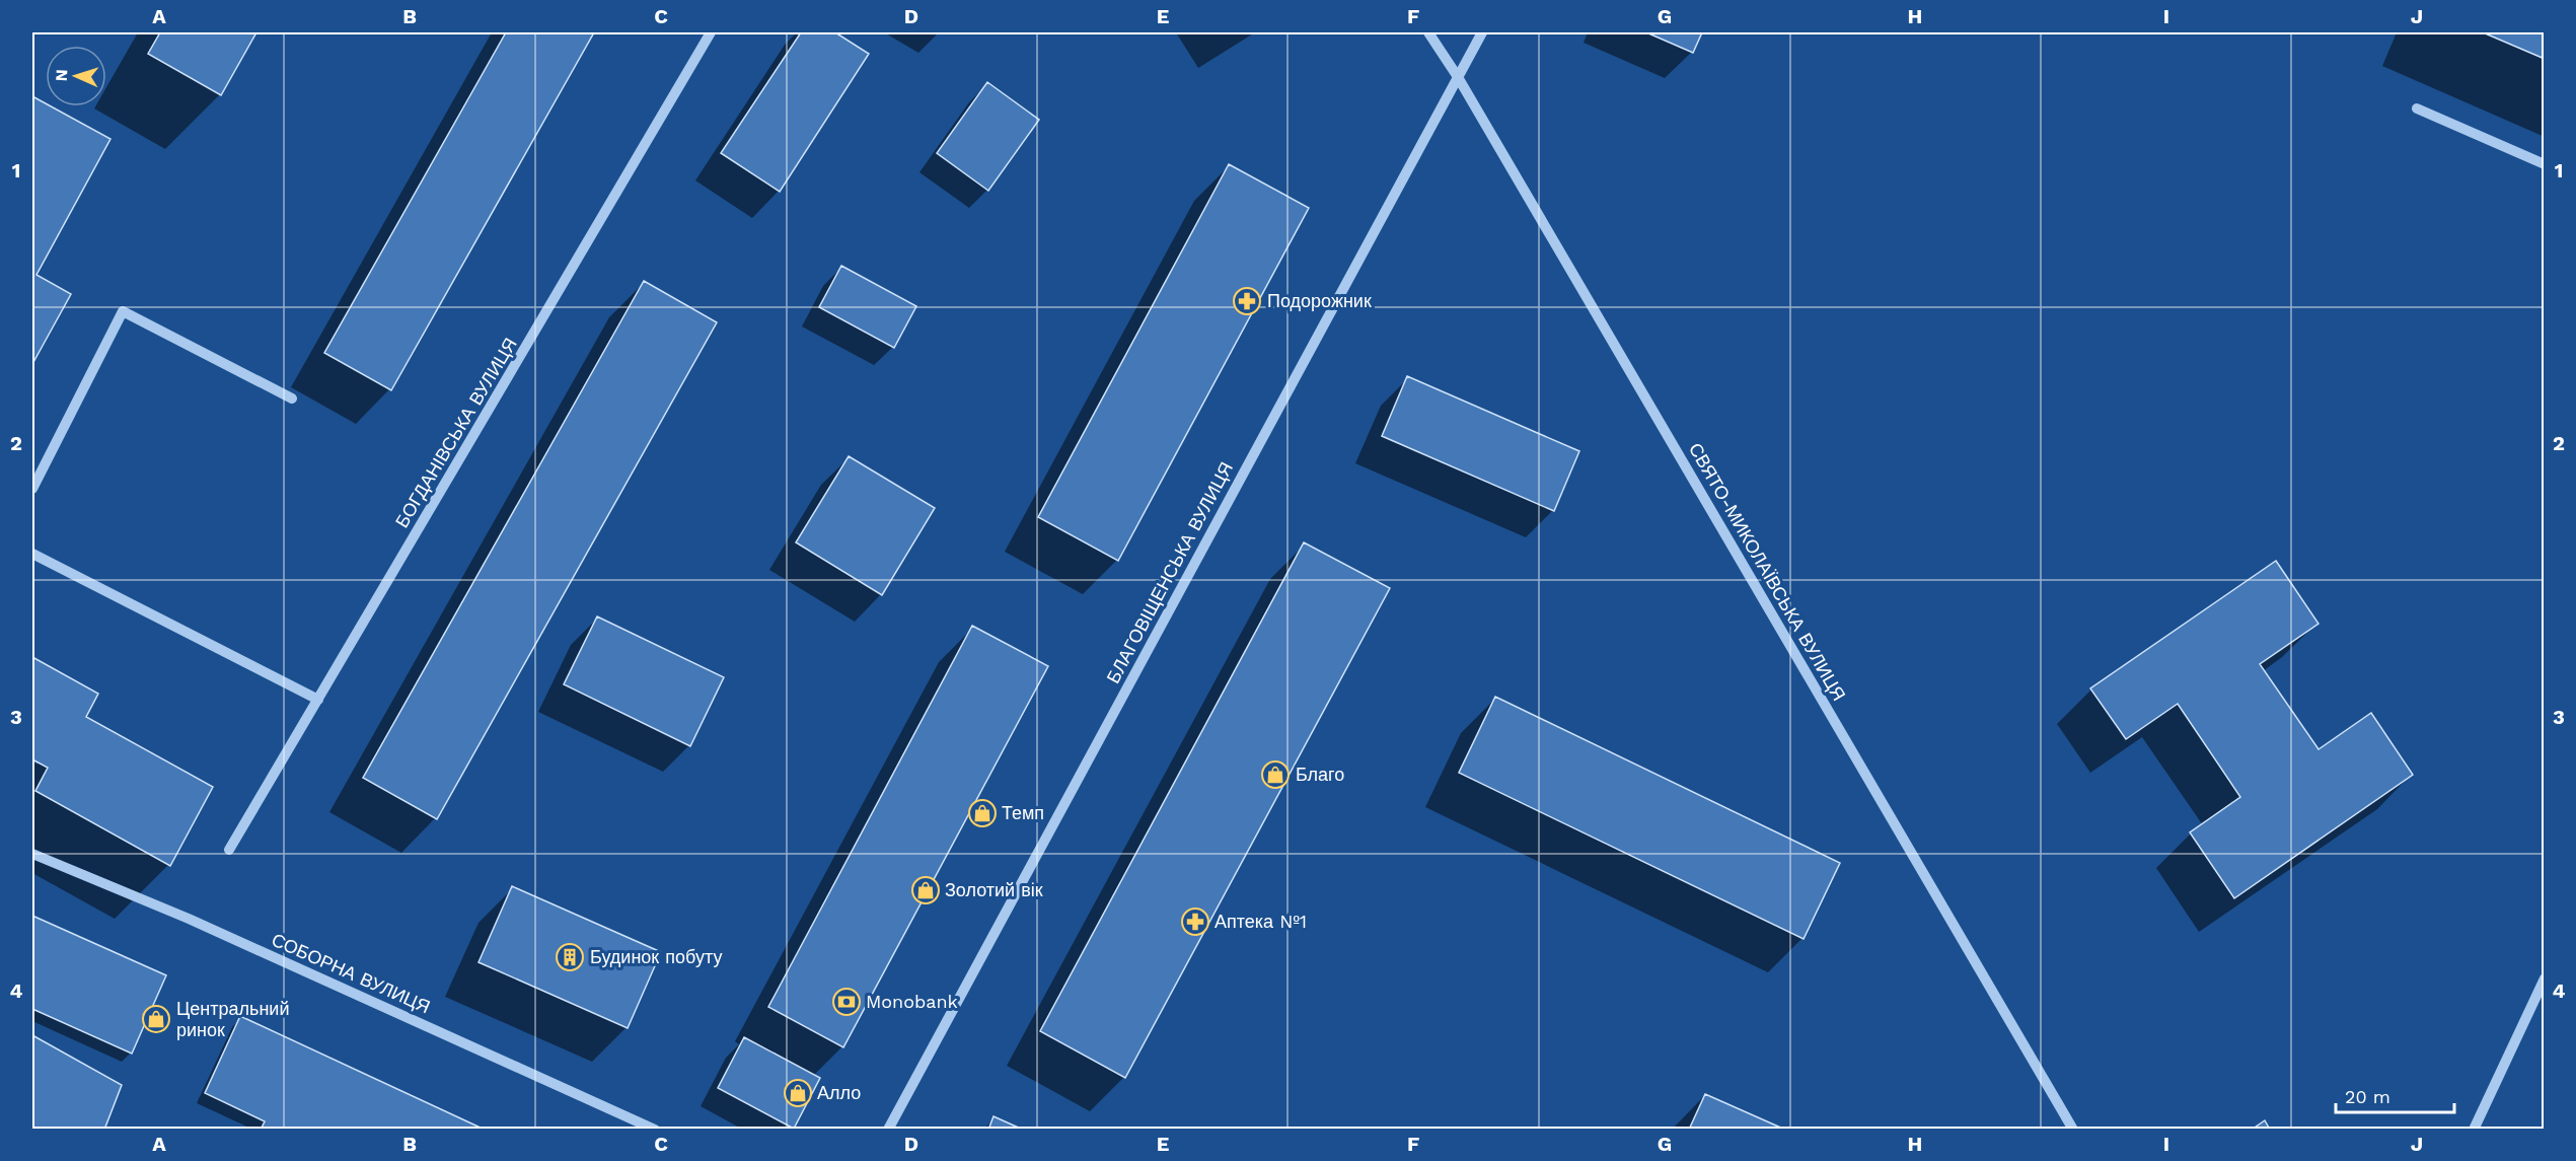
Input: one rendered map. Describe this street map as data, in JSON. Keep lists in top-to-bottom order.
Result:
{
  "streets": {
    "street": [
      "БОГДАНІВСЬКА ВУЛИЦЯ",
      "СВЯТО-МИКОЛАЇВСЬКА ВУЛИЦЯ",
      "БЛАГОВІЩЕНСЬКА ВУЛИЦЯ",
      "СОБОРНА ВУЛИЦЯ"
    ]
  },
  "crossings": [
    ["СВЯТО-МИКОЛАЇВСЬКА ВУЛИЦЯ", "БЛАГОВІЩЕНСЬКА ВУЛИЦЯ"]
  ],
  "places": {
    "pharmacy": ["Подорожник", "Аптека №1"],
    "shop": [
      "Благо",
      "Темп",
      "Золотий вік",
      "Центральний ринок",
      "Алло"
    ],
    "building": ["Будинок побуту"],
    "bank": ["Monobank"]
  },
  "scale_bar": "20 m",
  "north": "left",
  "grid": {
    "columns": [
      "A",
      "B",
      "C",
      "D",
      "E",
      "F",
      "G",
      "H",
      "I",
      "J"
    ],
    "rows": [
      "1",
      "2",
      "3",
      "4"
    ]
  }
}
